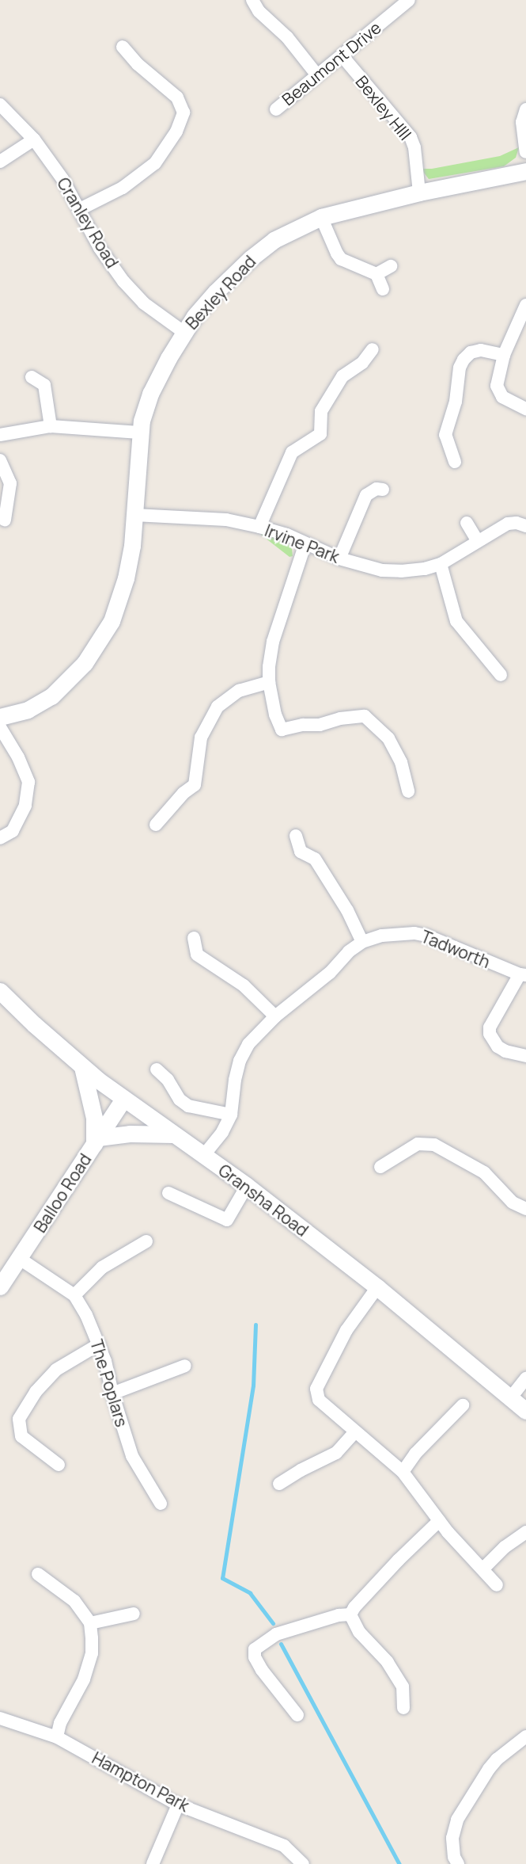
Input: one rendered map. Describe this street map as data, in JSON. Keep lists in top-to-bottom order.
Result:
{
  "streets": {
    "street": [
      "Beaumont Drive",
      "Bexley HIll",
      "Cranley Road",
      "Bexley Road",
      "Irvine Park",
      "Tadworth",
      "Balloo Road",
      "Gransha Road",
      "The Poplars",
      "Hampton Park"
    ]
  },
  "crossings": [
    ["Beaumont Drive", "Bexley HIll"],
    ["Bexley HIll", "Bexley Road"],
    ["Cranley Road", "Bexley Road"],
    ["Bexley Road", "Irvine Park"],
    ["Tadworth", "Gransha Road"],
    ["Balloo Road", "Gransha Road"],
    ["Balloo Road", "The Poplars"]
  ]
}
